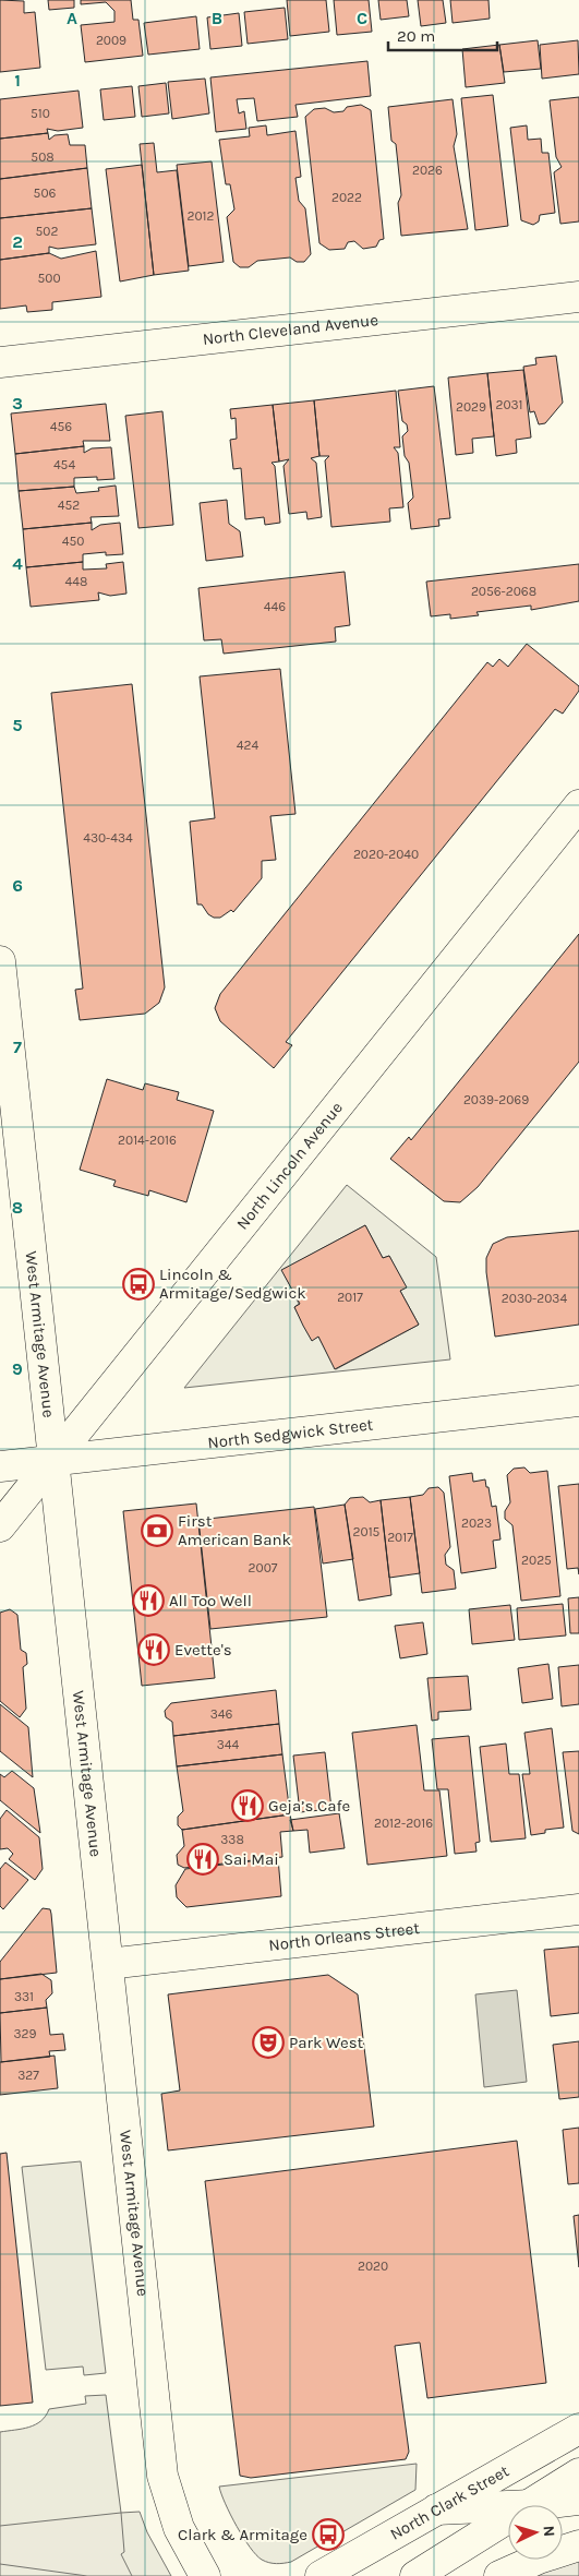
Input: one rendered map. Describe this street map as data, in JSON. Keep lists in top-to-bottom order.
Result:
{
  "streets": {
    "street": [
      "North Cleveland Avenue",
      "North Lincoln Avenue",
      "West Armitage Avenue",
      "North Sedgwick Street",
      "North Orleans Street",
      "North Clark Street"
    ]
  },
  "crossings": [
    ["North Lincoln Avenue", "West Armitage Avenue"],
    ["North Lincoln Avenue", "North Sedgwick Street"],
    ["West Armitage Avenue", "North Sedgwick Street"],
    ["West Armitage Avenue", "North Orleans Street"]
  ],
  "places": {
    "bus stop": ["Lincoln & Armitage/Sedgwick", "Clark & Armitage"],
    "bank": ["First American Bank"],
    "restaurant": [
      "All Too Well",
      "Evette's",
      "Geja’s Cafe",
      "Sai Mai"
    ],
    "theatre": ["Park West"]
  },
  "house_numbers": [
    "2009",
    "510",
    "508",
    "2026",
    "506",
    "2022",
    "2012",
    "502",
    "500",
    "2031",
    "2029",
    "456",
    "454",
    "452",
    "450",
    "448",
    "2056-2068",
    "446",
    "424",
    "430-434",
    "2020-2040",
    "2039-2069",
    "2014-2016",
    "2017",
    "2030-2034",
    "2023",
    "2015",
    "2017",
    "2025",
    "2007",
    "346",
    "344",
    "2012-2016",
    "338",
    "331",
    "329",
    "327",
    "2020"
  ],
  "scale_bar": "20 m",
  "north": "right",
  "grid": {
    "columns": ["A", "B", "C"],
    "rows": [
      "1",
      "2",
      "3",
      "4",
      "5",
      "6",
      "7",
      "8",
      "9"
    ]
  }
}
